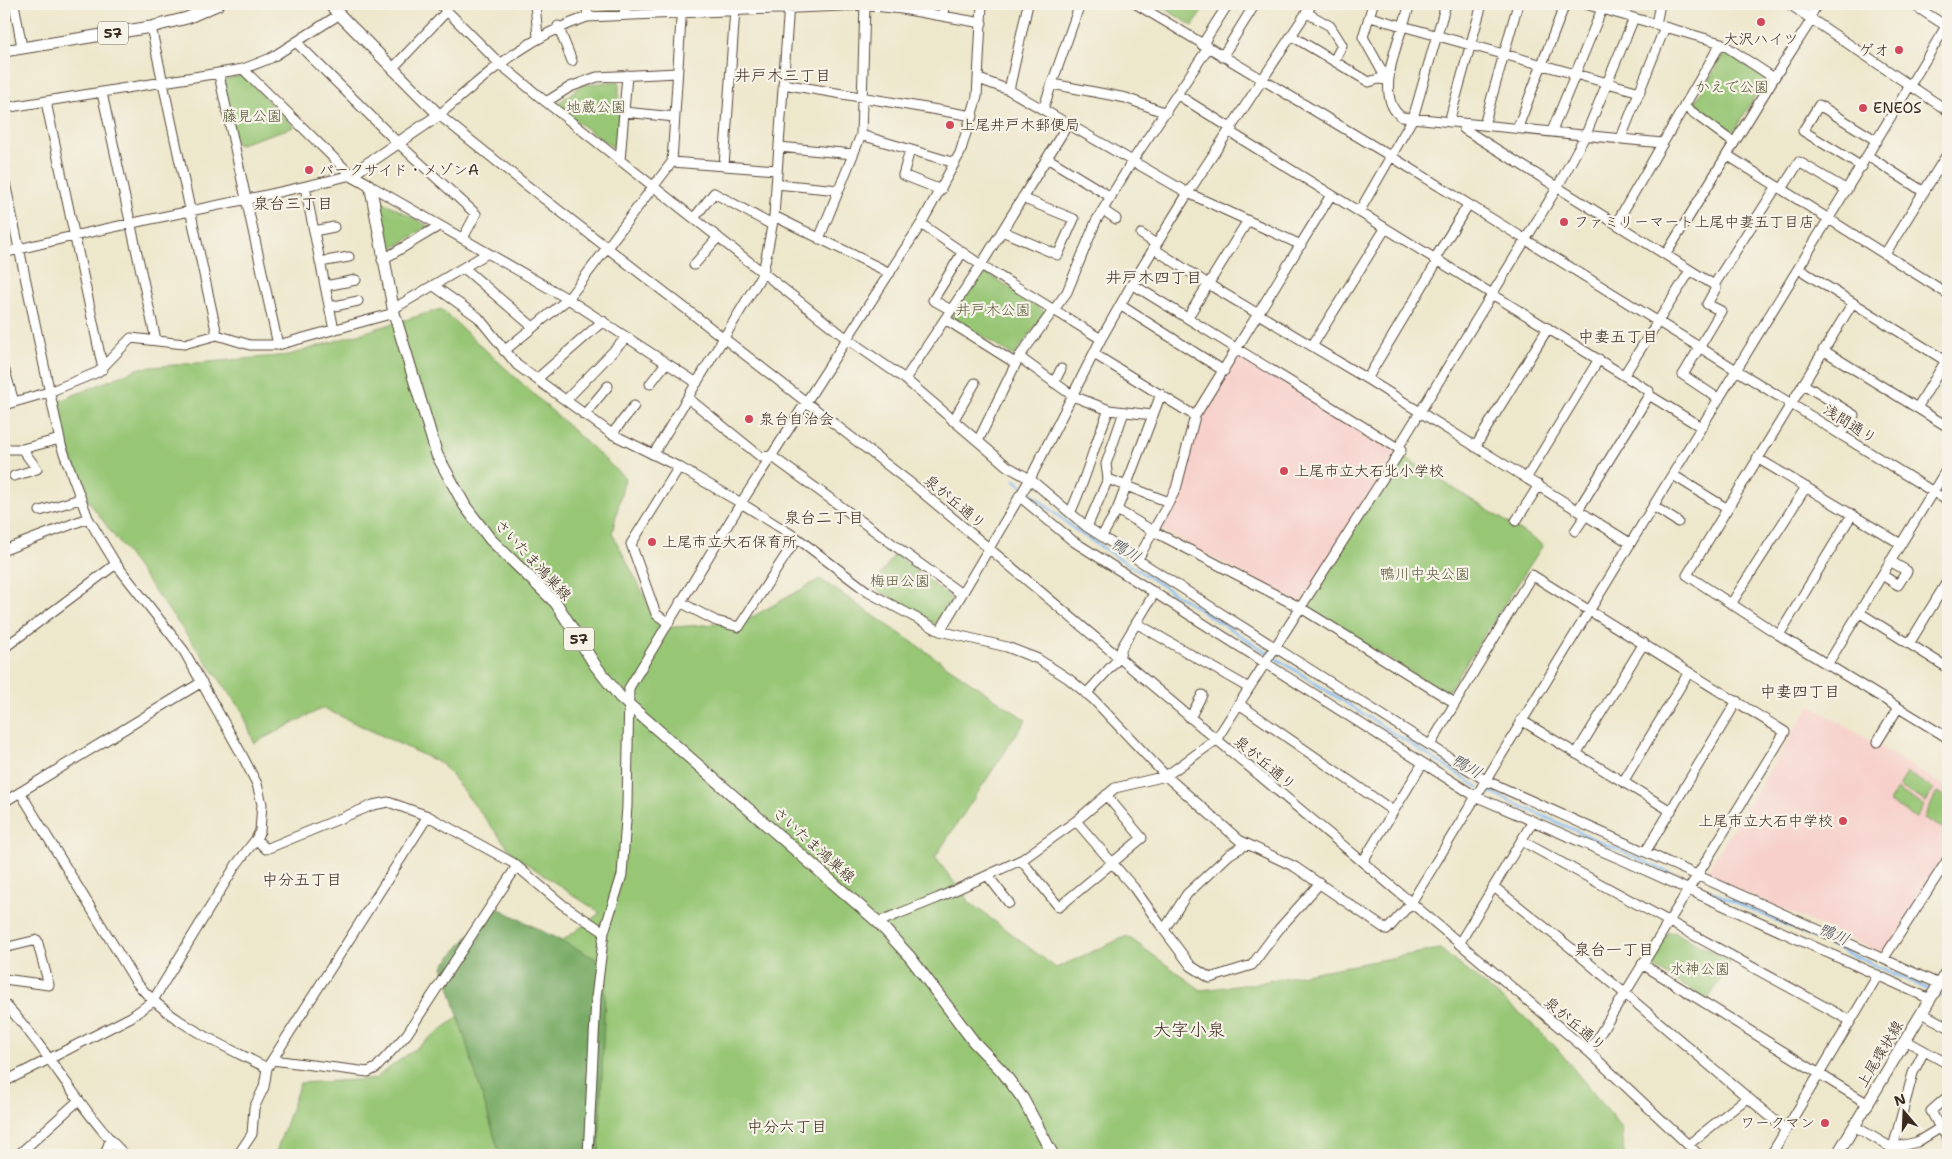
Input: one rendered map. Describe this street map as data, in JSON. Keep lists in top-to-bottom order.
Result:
{
  "streets": {
    "main road": ["57", "さいたま鴻巣線", "上尾環状線"],
    "street": ["浅間通り", "泉が丘通り"]
  },
  "districts": [
    "井戸木三丁目",
    "泉台三丁目",
    "井戸木四丁目",
    "中妻五丁目",
    "泉台二丁目",
    "中妻四丁目",
    "中分五丁目",
    "泉台一丁目",
    "大字小泉",
    "中分六丁目"
  ],
  "water": ["鴨川"],
  "parks": [
    "かえで公園",
    "地蔵公園",
    "藤見公園",
    "井戸木公園",
    "鴨川中央公園",
    "梅田公園",
    "水神公園"
  ],
  "places": [
    "大沢ハイツ",
    "ゲオ",
    "ENEOS",
    "上尾井戸木郵便局",
    "パークサイド・メゾンA",
    "ファミリーマート上尾中妻五丁目店",
    "泉台自治会",
    "上尾市立大石北小学校",
    "上尾市立大石保育所",
    "上尾市立大石中学校",
    "ワークマン"
  ],
  "north": "top"
}
